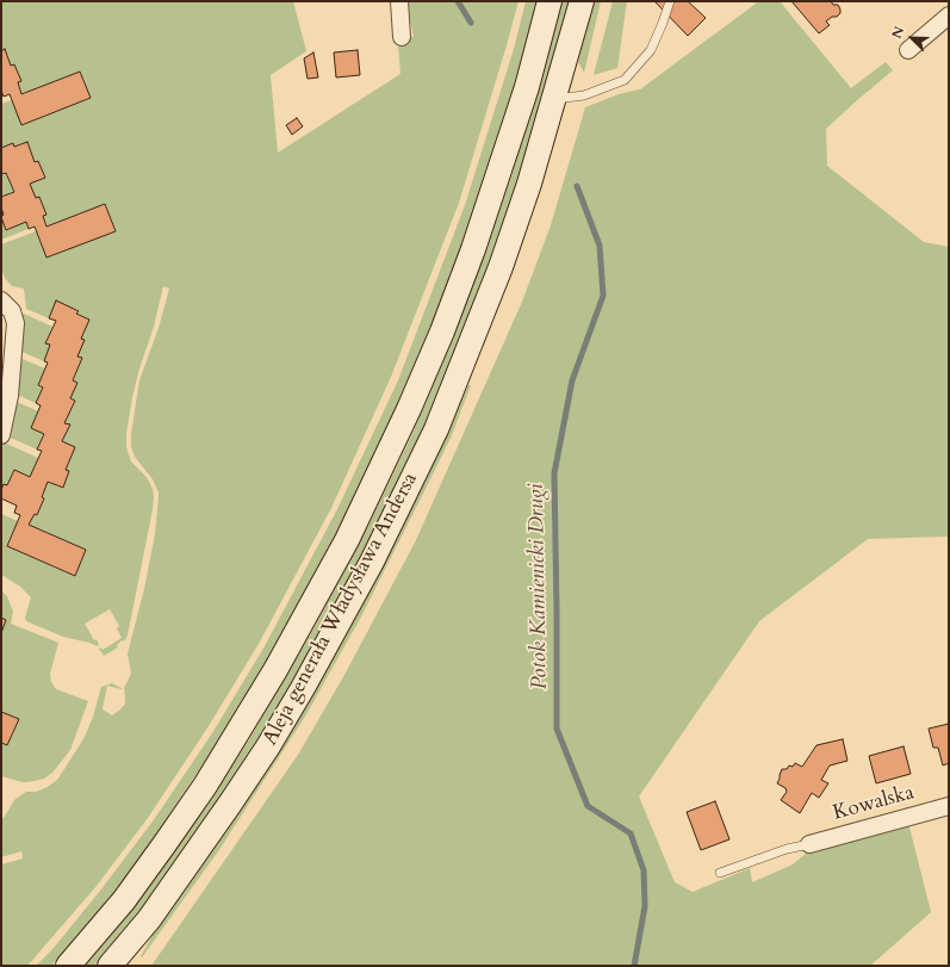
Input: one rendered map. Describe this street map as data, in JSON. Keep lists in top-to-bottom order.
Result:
{
  "streets": {
    "main road": ["Aleja generała Władysława Andersa"],
    "street": ["Kowalska"]
  },
  "water": ["Potok Kamienicki Drugi"],
  "north": "top left"
}
